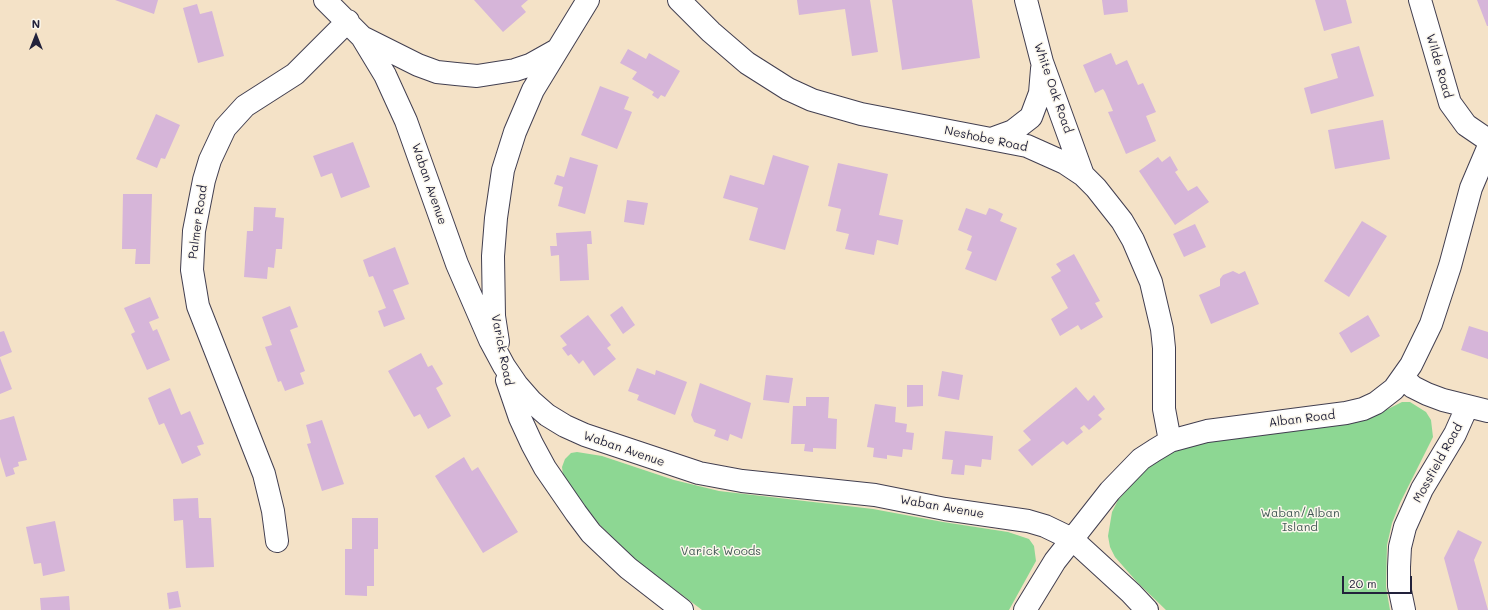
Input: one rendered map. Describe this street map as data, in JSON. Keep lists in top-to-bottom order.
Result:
{
  "streets": {
    "street": [
      "Wilde Road",
      "White Oak Road",
      "Neshobe Road",
      "Waban Avenue",
      "Palmer Road",
      "Varick Road",
      "Alban Road",
      "Mossfield Road"
    ]
  },
  "crossings": [
    ["White Oak Road", "Neshobe Road"],
    ["Neshobe Road", "Alban Road"],
    ["Waban Avenue", "Palmer Road"],
    ["Waban Avenue", "Varick Road"],
    ["Waban Avenue", "Alban Road"]
  ],
  "parks": ["Waban/Alban Island", "Varick Woods"],
  "scale_bar": "20 m",
  "north": "top"
}
